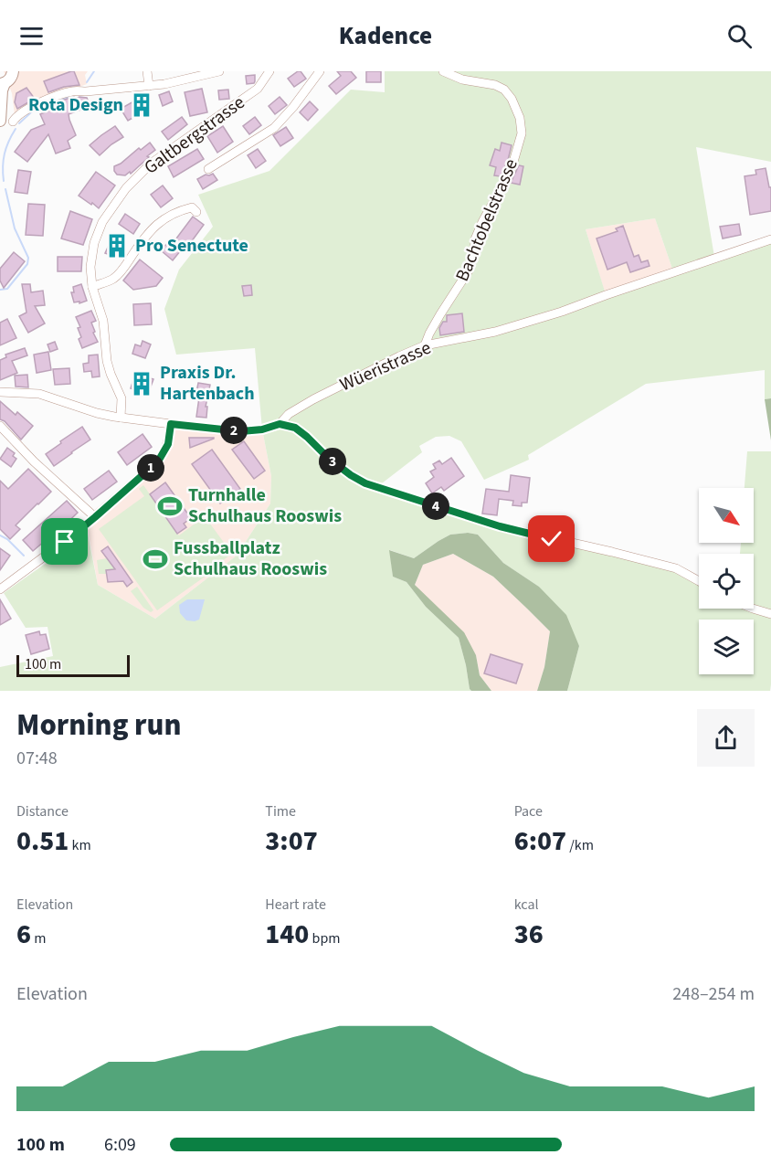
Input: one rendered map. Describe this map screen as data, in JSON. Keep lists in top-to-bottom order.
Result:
{
  "streets": {
    "street": ["Galtbergstrasse", "Bachtobelstrasse", "Wüeristrasse"]
  },
  "crossings": [
    ["Galtbergstrasse", "Wüeristrasse"],
    ["Bachtobelstrasse", "Wüeristrasse"]
  ],
  "places": {
    "building": ["Rota Design", "Pro Senectute", "Praxis Dr. Hartenbach"],
    "sports": ["Turnhalle Schulhaus Rooswis", "Fussballplatz Schulhaus Rooswis"]
  },
  "scale_bar": "100 m",
  "north": "bottom right",
  "page": {
    "header": "Kadence",
    "pins": [
      "2",
      "3",
      "1",
      "4"
    ],
    "scale": "100 m",
    "heading": ["Morning run", "07:48"],
    "stats": [
      ["Distance", "0.51 km"],
      ["Time", "3:07"],
      ["Pace", "6:07 /km"],
      ["Elevation", "6 m"],
      ["Heart rate", "140 bpm"],
      ["kcal", "36"]
    ],
    "chart": ["Elevation", "248–254 m"],
    "list": [
      {
        "name": "100 m",
        "note": "6:09"
      }
    ]
  }
}
